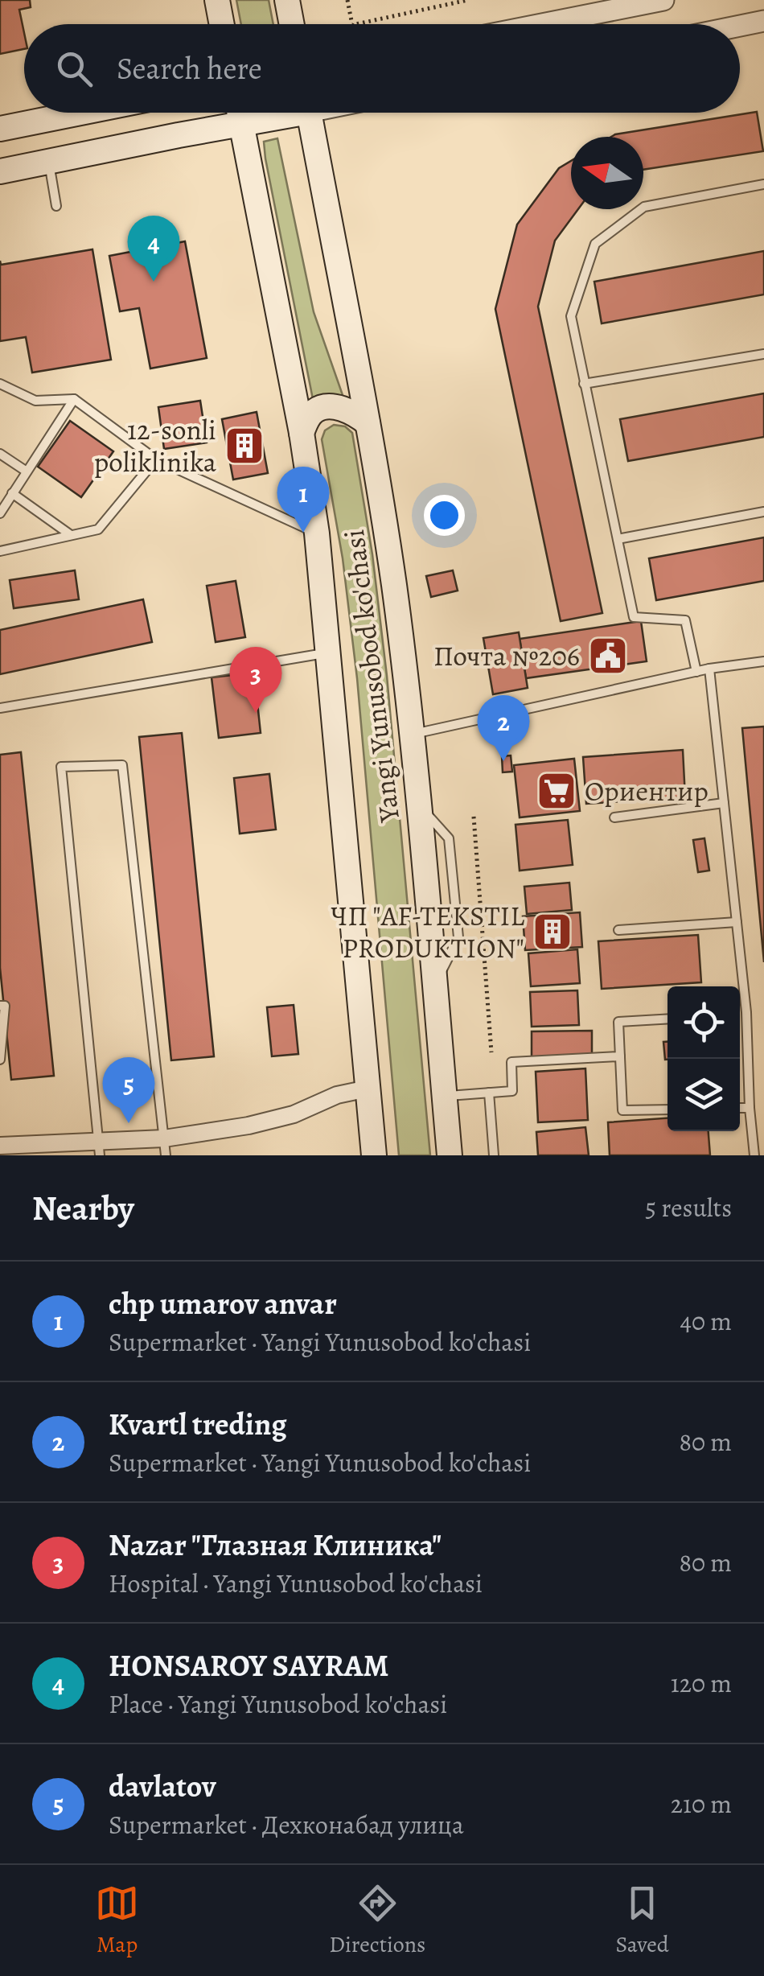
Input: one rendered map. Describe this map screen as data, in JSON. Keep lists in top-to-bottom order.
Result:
{
  "streets": {
    "main road": ["Yangi Yunusobod ko'chasi"]
  },
  "places": {
    "building": ["12-sonli poliklinika", "ЧП \"AF-TEKSTIL PRODUKTION\""],
    "public building": ["Почта №206"],
    "supermarket": ["Ориентир"]
  },
  "north": "left",
  "page": {
    "search": "Search here",
    "pins": [
      "4",
      "1",
      "3",
      "2",
      "5"
    ],
    "heading": ["Nearby", "5 results"],
    "list": [
      {
        "mark": "1",
        "name": "chp umarov anvar",
        "note": "Supermarket · Yangi Yunusobod ko'chasi",
        "value": "40 m"
      },
      {
        "mark": "2",
        "name": "Kvartl treding",
        "note": "Supermarket · Yangi Yunusobod ko'chasi",
        "value": "80 m"
      },
      {
        "mark": "3",
        "name": "Nazar \"Глазная Клиника\"",
        "note": "Hospital · Yangi Yunusobod ko'chasi",
        "value": "80 m"
      },
      {
        "mark": "4",
        "name": "HONSAROY SAYRAM",
        "note": "Place · Yangi Yunusobod ko'chasi",
        "value": "120 m"
      },
      {
        "mark": "5",
        "name": "davlatov",
        "note": "Supermarket · Дехконабад улица",
        "value": "210 m"
      }
    ],
    "nav": ["Map", "Directions", "Saved"]
  }
}
